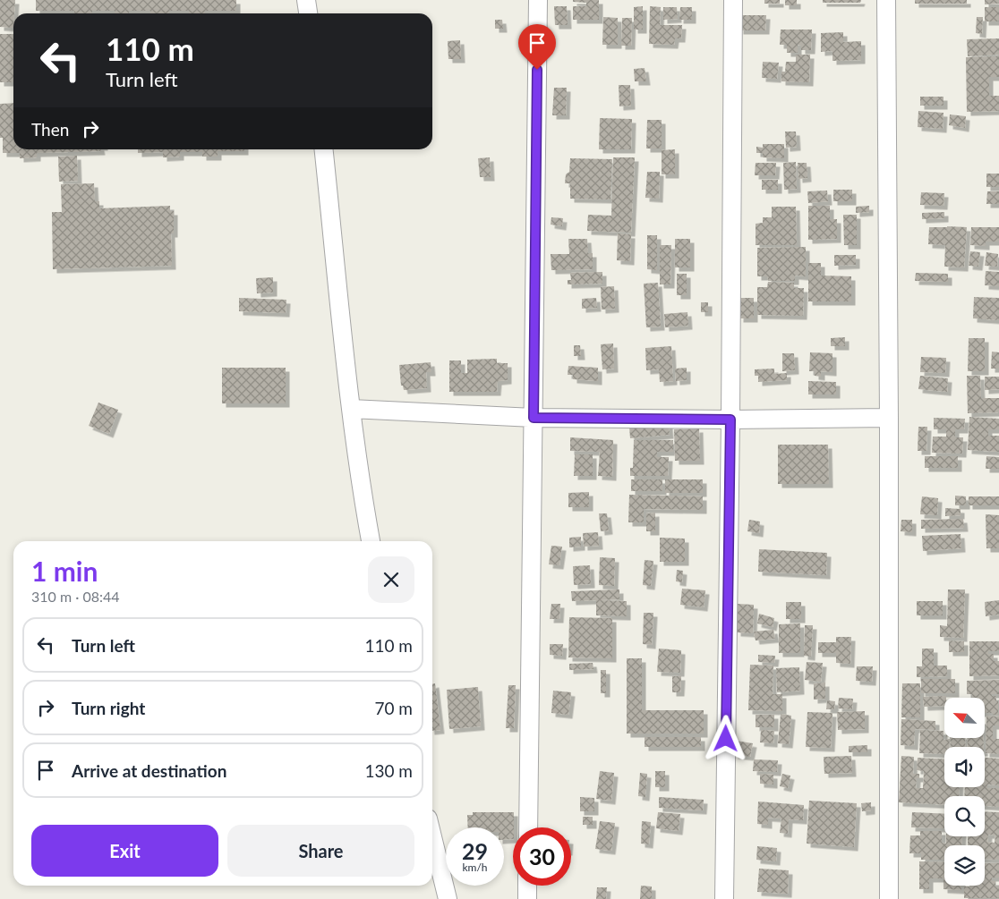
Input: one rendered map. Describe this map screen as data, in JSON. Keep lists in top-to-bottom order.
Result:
{
  "north": "top left",
  "page": {
    "turn": ["110 m", "Turn left"],
    "then": "Then",
    "heading": ["1 min", "310 m · 08:44"],
    "list": [
      {
        "name": "Turn left",
        "value": "110 m"
      },
      {
        "name": "Turn right",
        "value": "70 m"
      },
      {
        "name": "Arrive at destination",
        "value": "130 m"
      }
    ],
    "buttons": ["Exit", "Share"],
    "speed": "29 km/h",
    "limit": "30"
  }
}
